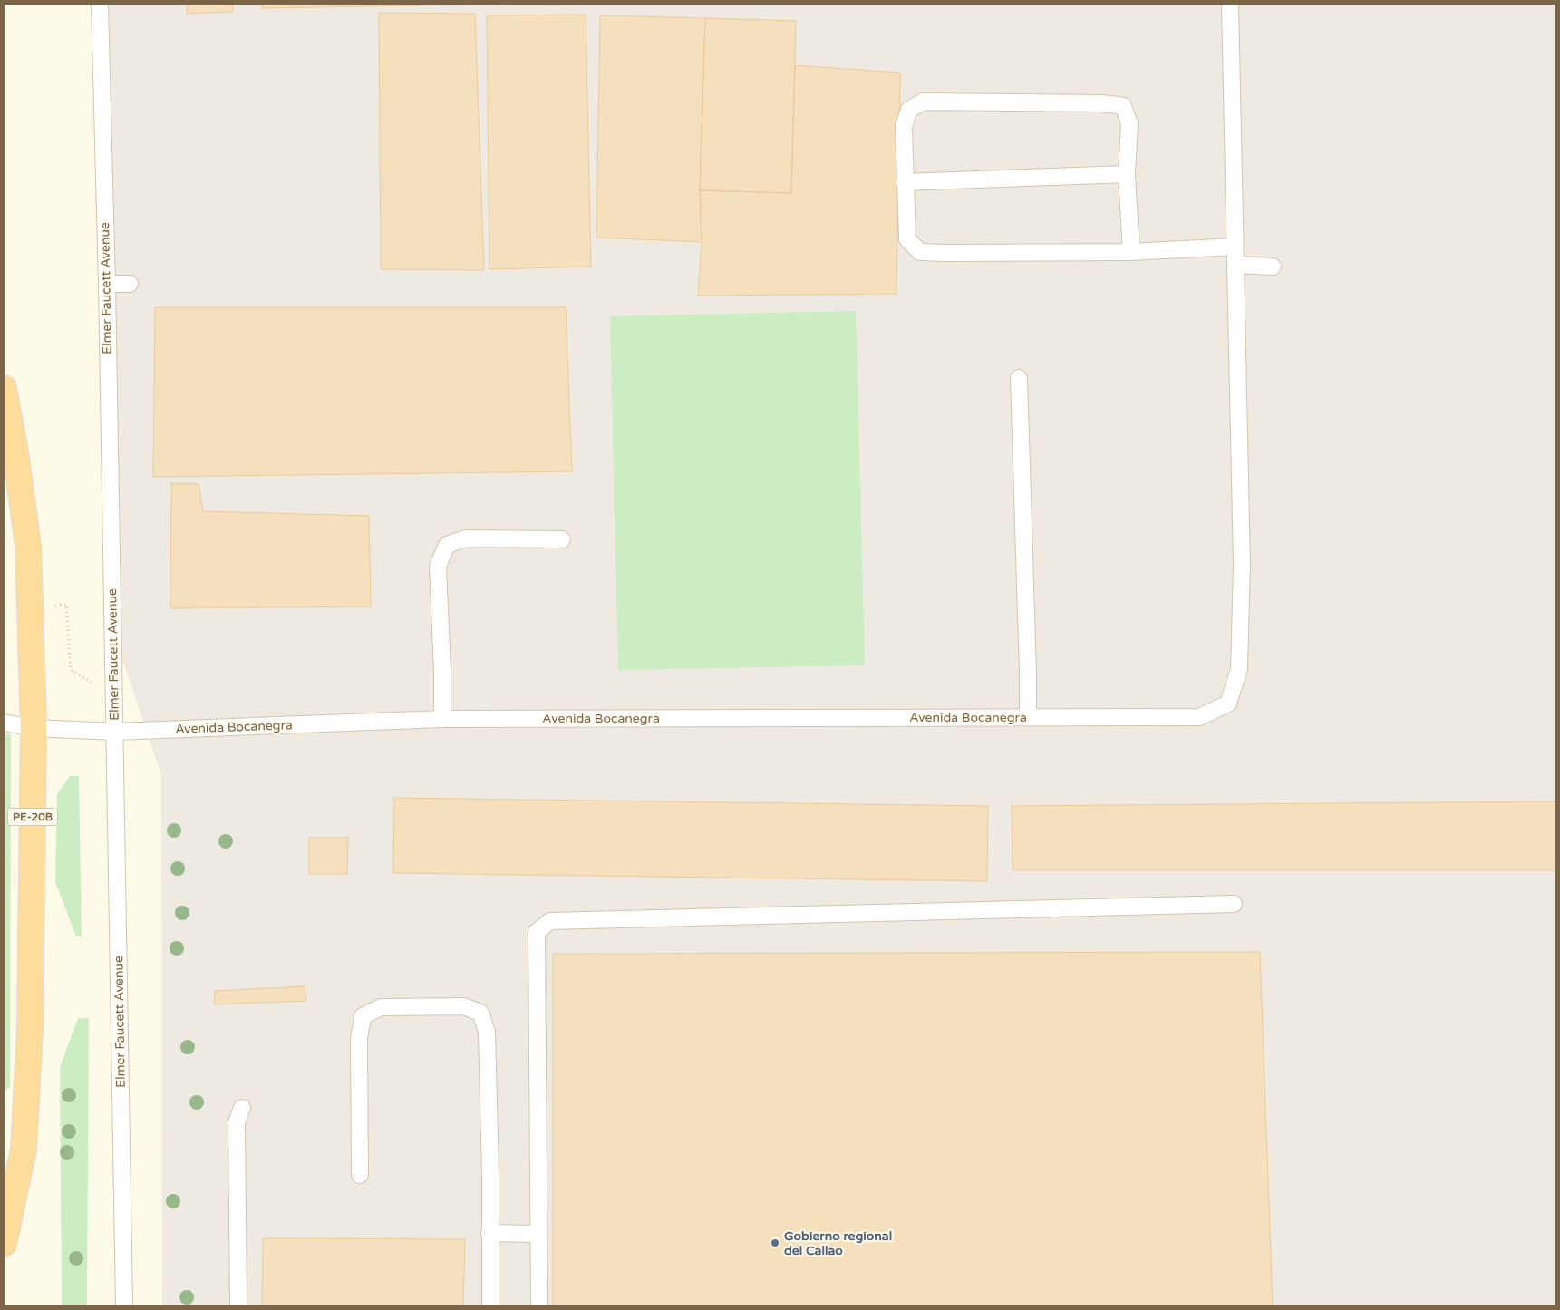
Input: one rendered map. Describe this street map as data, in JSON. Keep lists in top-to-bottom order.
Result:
{
  "streets": {
    "highway": ["PE-20B"],
    "lane": ["Elmer Faucett Avenue", "Avenida Bocanegra"]
  },
  "crossings": [
    ["Elmer Faucett Avenue", "Avenida Bocanegra"],
    ["Avenida Bocanegra", "PE-20B"]
  ],
  "places": ["Gobierno regional del Callao"]
}
